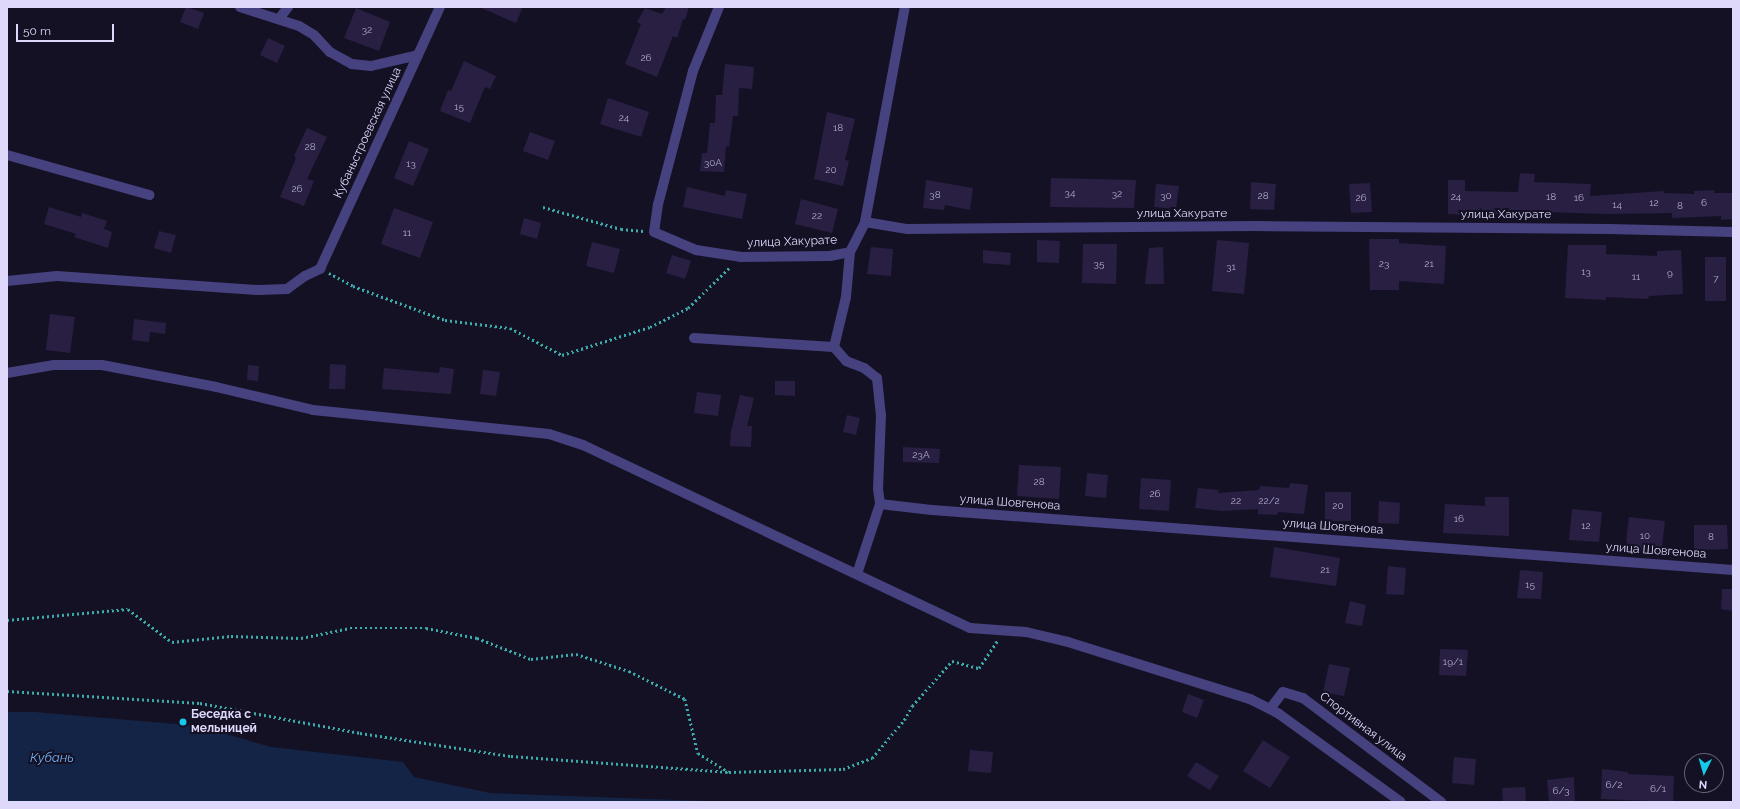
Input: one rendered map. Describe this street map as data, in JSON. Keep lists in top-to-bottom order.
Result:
{
  "streets": {
    "street": [
      "Кубаньстроевская улица",
      "улица Хакурате",
      "улица Шовгенова",
      "Спортивная улица"
    ]
  },
  "water": ["Кубань"],
  "places": ["Беседка с мельницей"],
  "house_numbers": [
    "32",
    "26",
    "15",
    "24",
    "18",
    "28",
    "30А",
    "13",
    "20",
    "26",
    "34",
    "32",
    "38",
    "30",
    "28",
    "24",
    "18",
    "26",
    "16",
    "12",
    "6",
    "14",
    "8",
    "22",
    "11",
    "35",
    "23",
    "21",
    "31",
    "13",
    "9",
    "11",
    "7",
    "23А",
    "28",
    "26",
    "22",
    "22/2",
    "20",
    "16",
    "12",
    "10",
    "8",
    "21",
    "15",
    "19/1",
    "6/2",
    "6/1",
    "6/3"
  ],
  "scale_bar": "50 m",
  "north": "bottom"
}
